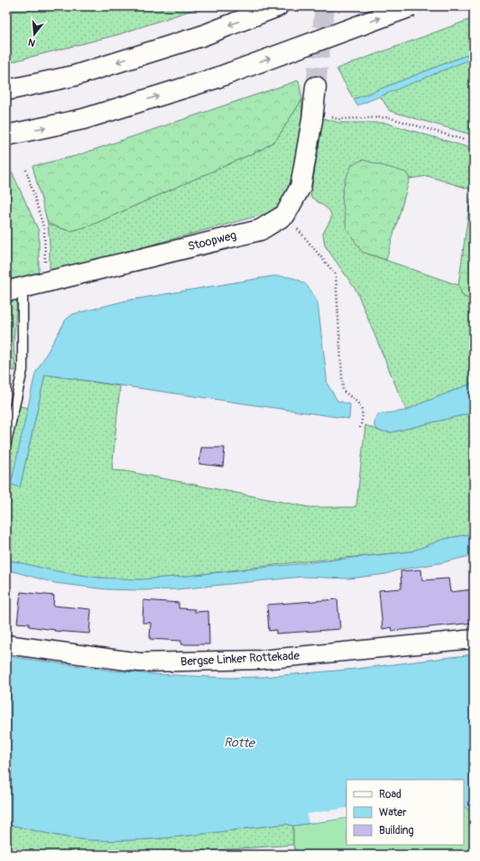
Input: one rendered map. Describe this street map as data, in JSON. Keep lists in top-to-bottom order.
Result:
{
  "streets": {
    "main road": ["Stoopweg"],
    "street": ["Bergse Linker Rottekade"]
  },
  "water": ["Rotte"],
  "legend": ["Road", "Water", "Building"],
  "north": "bottom"
}
